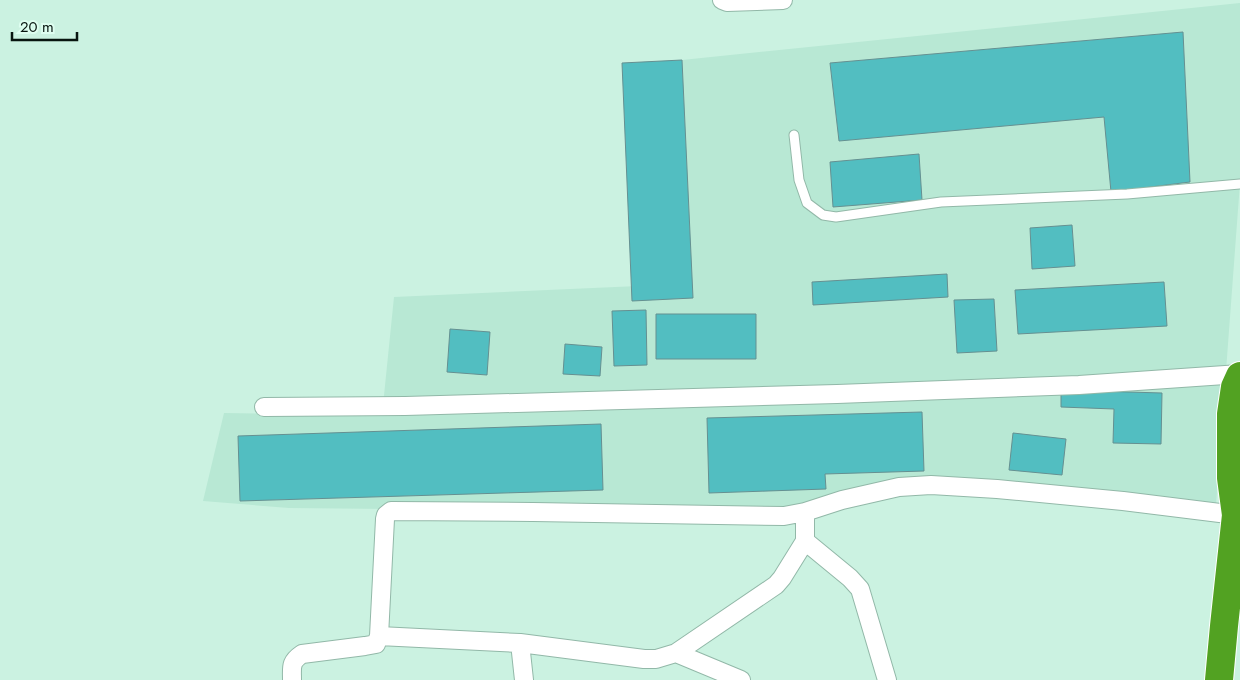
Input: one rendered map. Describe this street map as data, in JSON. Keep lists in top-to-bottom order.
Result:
{
  "scale_bar": "20 m"
}
